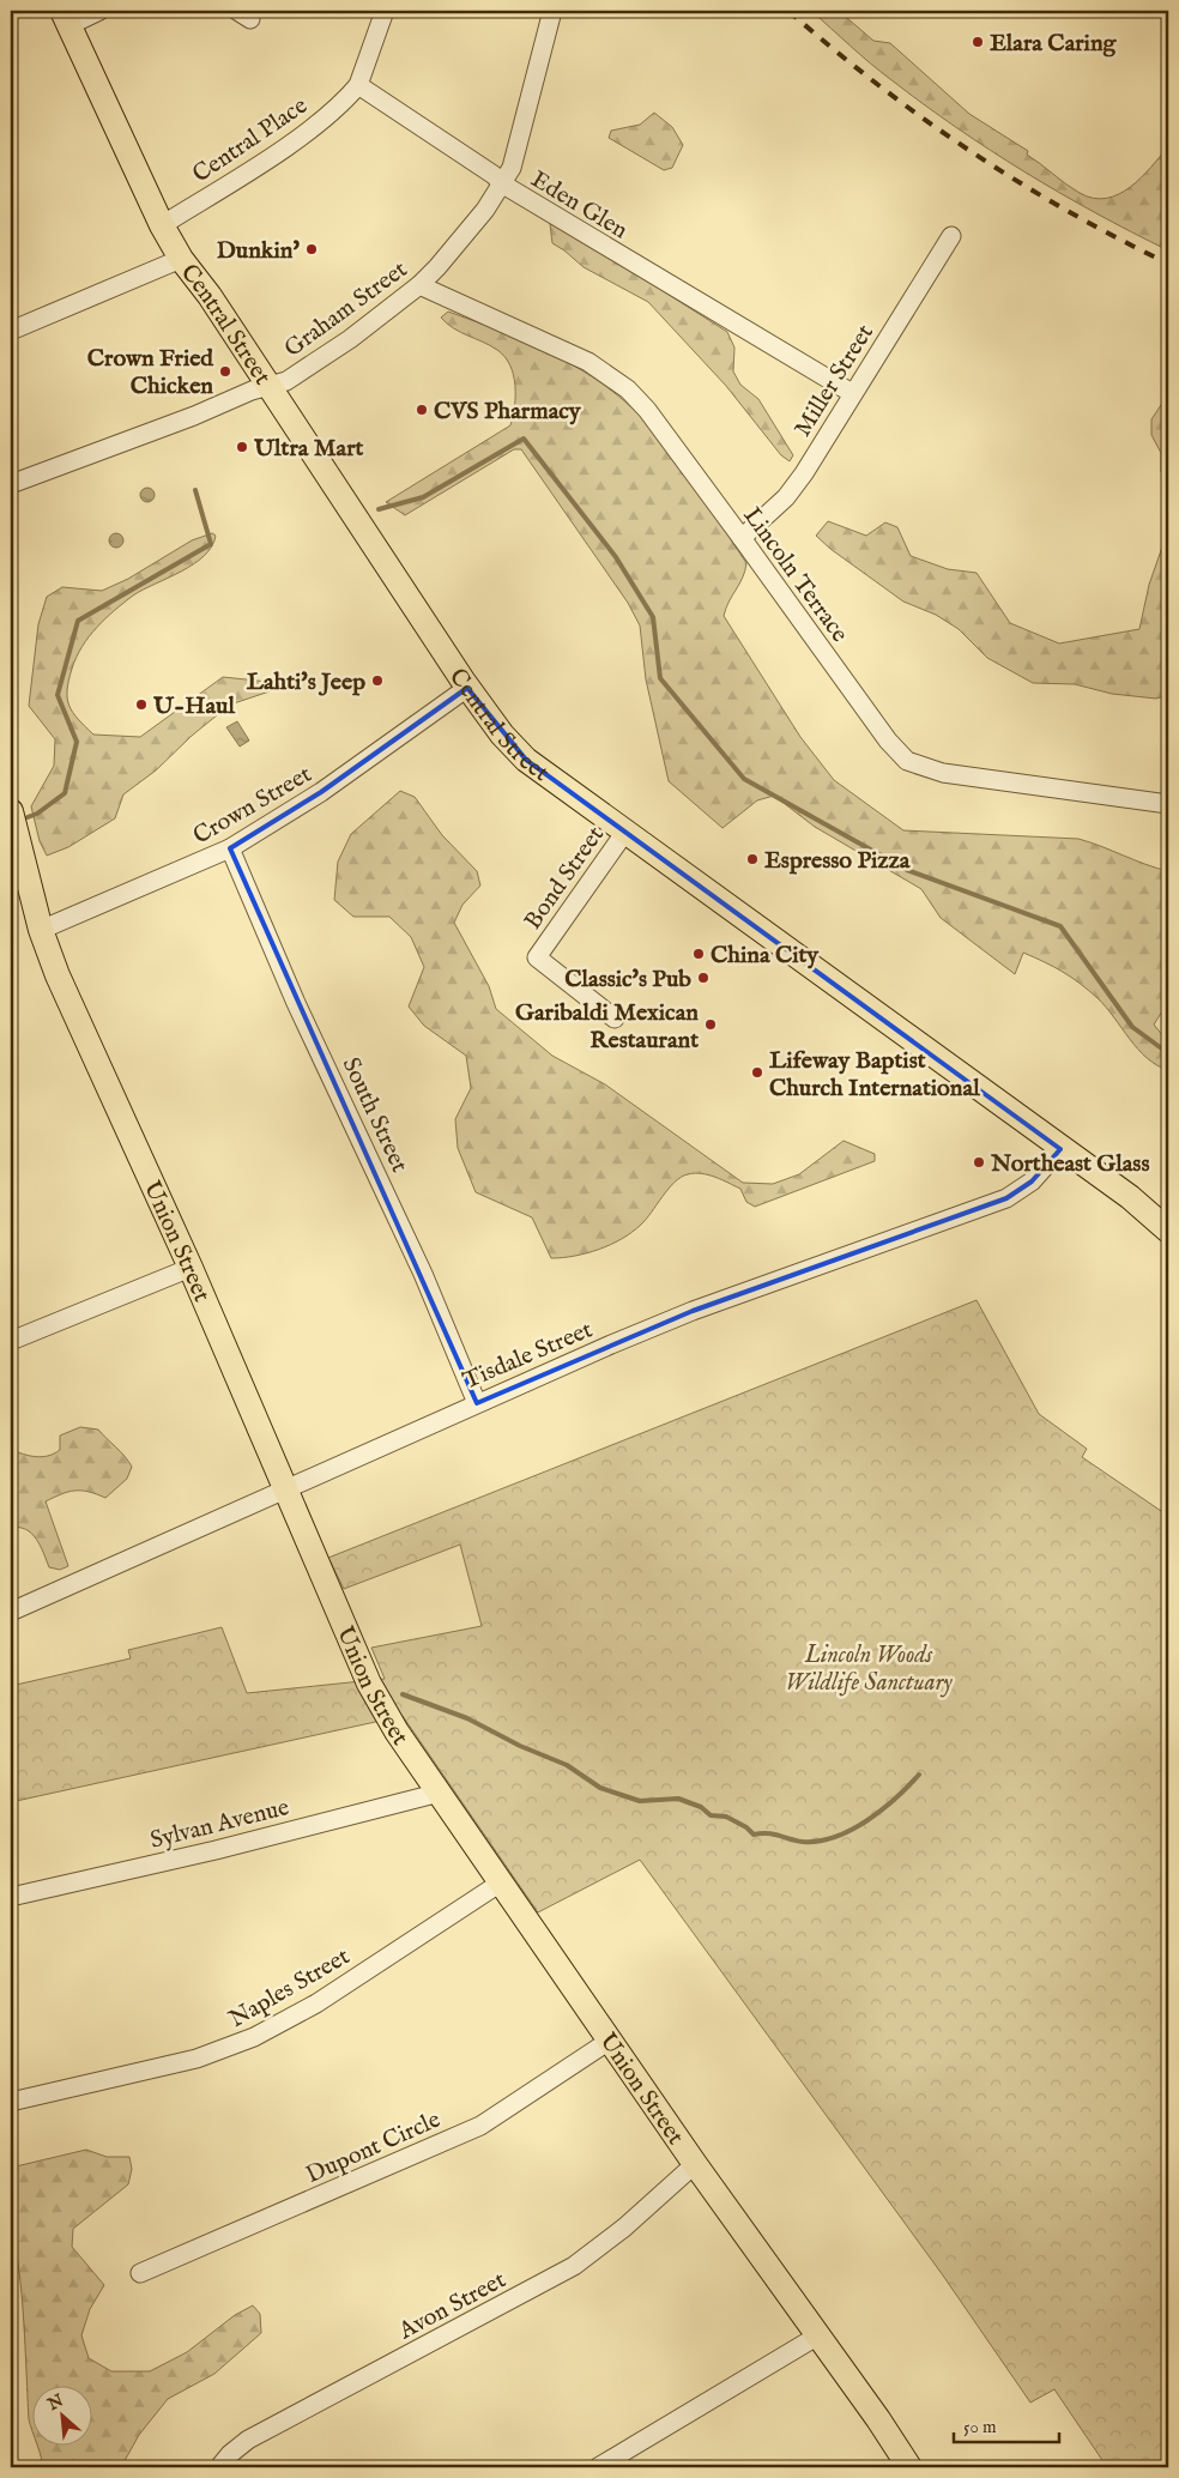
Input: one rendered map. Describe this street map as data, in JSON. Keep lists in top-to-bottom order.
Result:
{
  "streets": {
    "main road": ["Central Street", "Union Street"],
    "street": [
      "Central Place",
      "Eden Glen",
      "Graham Street",
      "Miller Street",
      "Lincoln Terrace",
      "Crown Street",
      "Bond Street",
      "South Street",
      "Tisdale Street",
      "Sylvan Avenue",
      "Naples Street",
      "Dupont Circle",
      "Avon Street"
    ]
  },
  "crossings": [
    ["Central Place", "Eden Glen"],
    ["Central Place", "Central Street"],
    ["Eden Glen", "Graham Street"],
    ["Eden Glen", "Miller Street"],
    ["Graham Street", "Central Street"],
    ["Graham Street", "Lincoln Terrace"],
    ["Central Street", "Crown Street"],
    ["Central Street", "Bond Street"],
    ["Central Street", "Tisdale Street"],
    ["Miller Street", "Lincoln Terrace"],
    ["Crown Street", "South Street"],
    ["Crown Street", "Union Street"],
    ["South Street", "Tisdale Street"],
    ["Union Street", "Tisdale Street"],
    ["Union Street", "Sylvan Avenue"],
    ["Union Street", "Naples Street"],
    ["Union Street", "Dupont Circle"],
    ["Union Street", "Avon Street"]
  ],
  "parks": ["Lincoln Woods Wildlife Sanctuary"],
  "places": [
    "Elara Caring",
    "Dunkin'",
    "Crown Fried Chicken",
    "CVS Pharmacy",
    "Ultra Mart",
    "Lahti's Jeep",
    "U-Haul",
    "Espresso Pizza",
    "China City",
    "Classic's Pub",
    "Garibaldi Mexican Restaurant",
    "Lifeway Baptist Church International",
    "Northeast Glass"
  ],
  "scale_bar": "50 m",
  "north": "top left"
}
